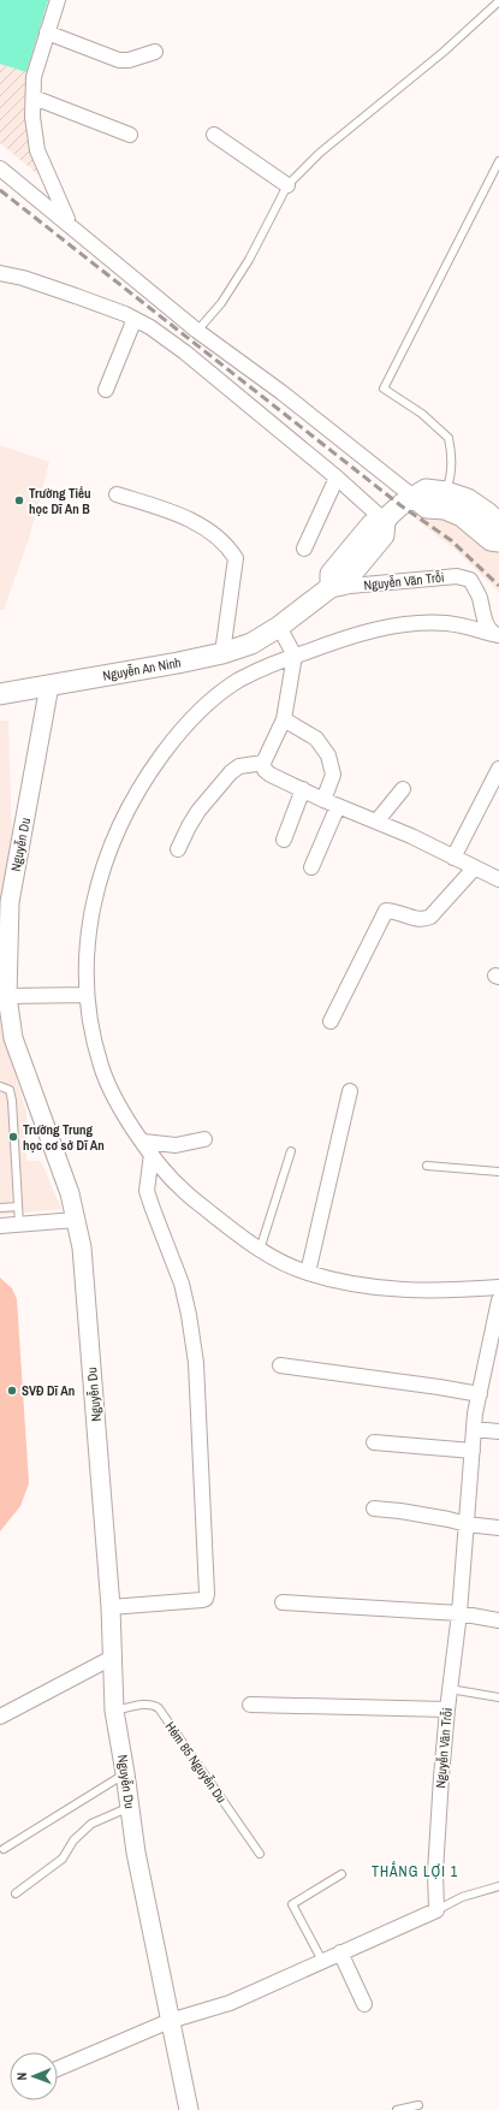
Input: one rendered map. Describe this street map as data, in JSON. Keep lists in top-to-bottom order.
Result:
{
  "streets": {
    "main road": ["Nguyễn An Ninh"],
    "street": ["Nguyễn Văn Trỗi", "Nguyễn Du"],
    "lane": ["Hẻm 85 Nguyễn Du"]
  },
  "crossings": [
    ["Nguyễn Văn Trỗi", "Nguyễn An Ninh"],
    ["Nguyễn An Ninh", "Nguyễn Du"],
    ["Nguyễn Du", "Hẻm 85 Nguyễn Du"]
  ],
  "districts": ["THẮNG LỢI 1"],
  "places": ["Trường Tiểu học Dĩ An B", "Trường Trung học cơ sở Dĩ An", "SVĐ Dĩ An"],
  "north": "left"
}
